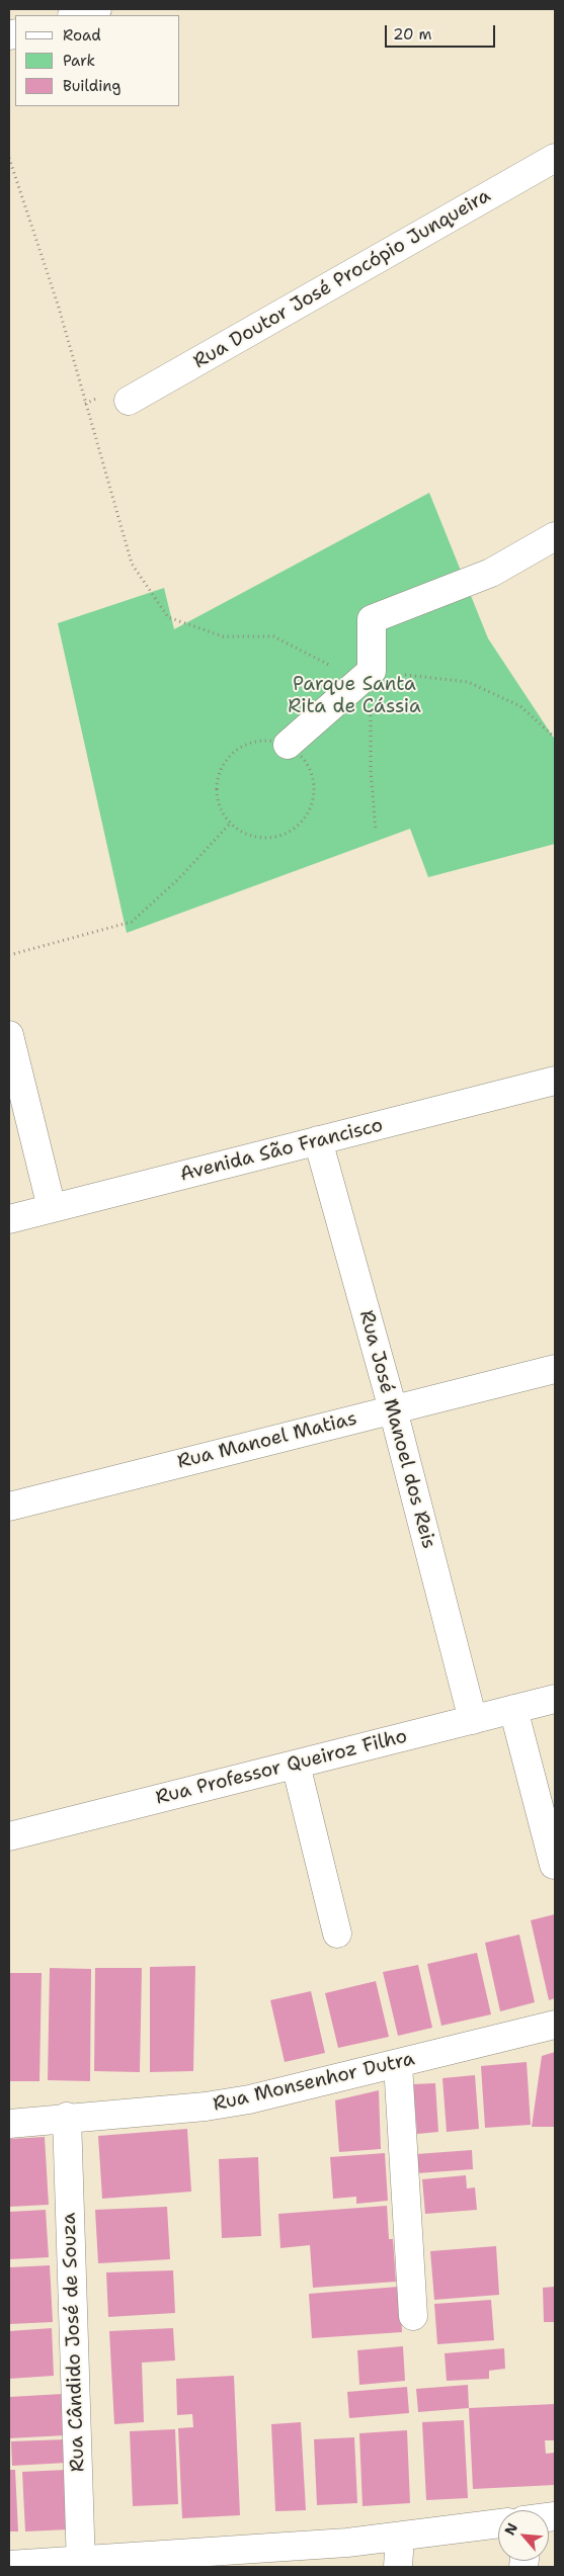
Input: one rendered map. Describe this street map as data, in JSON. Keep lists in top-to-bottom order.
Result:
{
  "streets": {
    "street": [
      "Rua Doutor José Procópio Junqueira",
      "Avenida São Francisco",
      "Rua José Manoel dos Reis",
      "Rua Manoel Matias",
      "Rua Professor Queiroz Filho",
      "Rua Monsenhor Dutra",
      "Rua Cândido José de Souza"
    ]
  },
  "crossings": [
    ["Avenida São Francisco", "Rua José Manoel dos Reis"],
    ["Rua José Manoel dos Reis", "Rua Manoel Matias"],
    ["Rua José Manoel dos Reis", "Rua Professor Queiroz Filho"],
    ["Rua Monsenhor Dutra", "Rua Cândido José de Souza"]
  ],
  "parks": ["Parque Santa Rita de Cássia"],
  "legend": ["Road", "Park", "Building"],
  "scale_bar": "20 m",
  "north": "top left"
}
